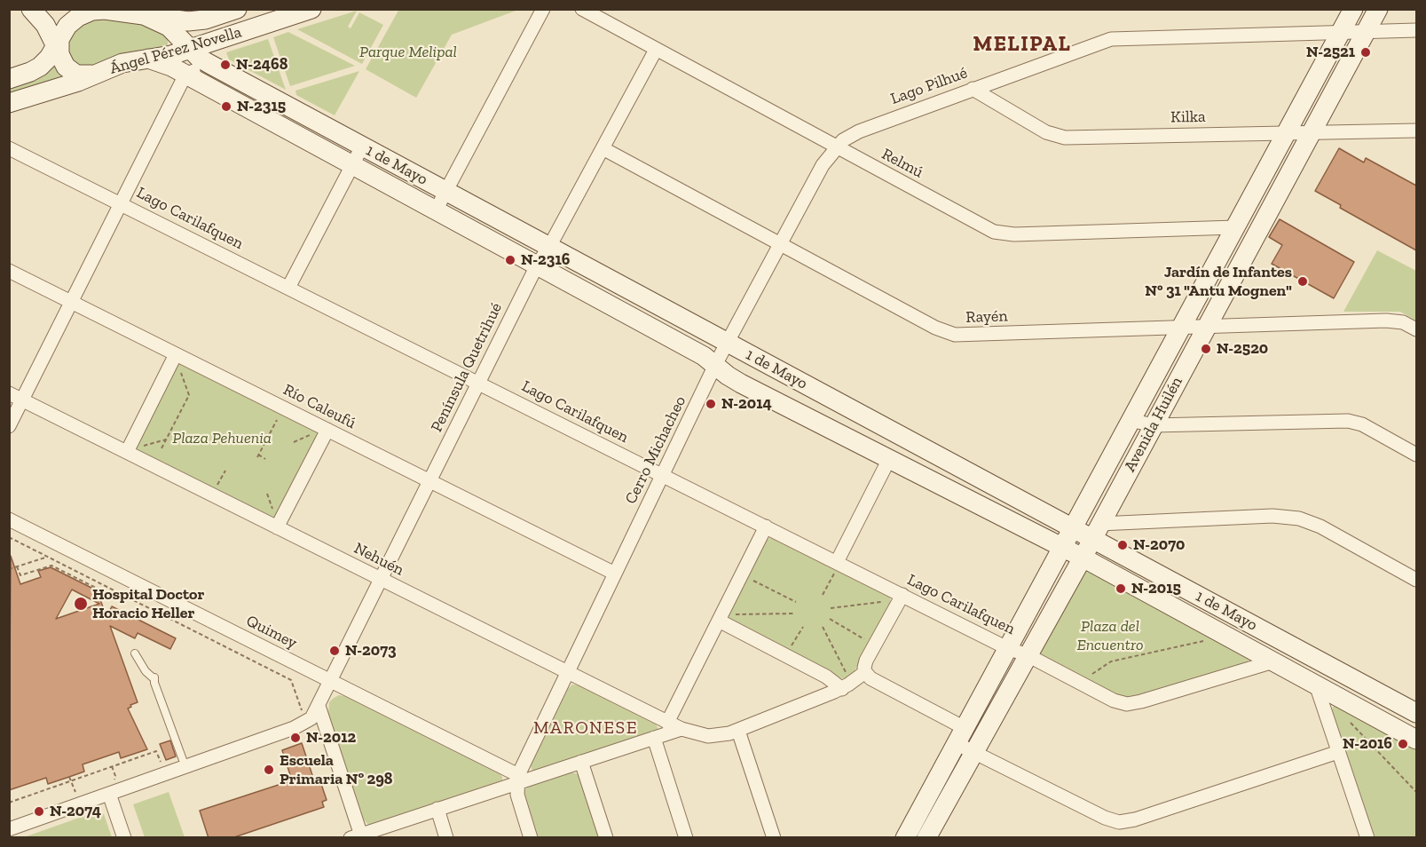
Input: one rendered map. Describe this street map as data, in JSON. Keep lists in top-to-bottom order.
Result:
{
  "streets": {
    "main road": ["Ángel Pérez Novella", "1 de Mayo", "Avenida Huilén"],
    "street": [
      "Lago Pilhué",
      "Kilka",
      "Relmú",
      "Lago Carilafquen",
      "Rayén",
      "Península Quetrihué",
      "Río Caleufú",
      "Cerro Michacheo",
      "Nehuén",
      "Quimey"
    ]
  },
  "crossings": [
    ["Ángel Pérez Novella", "1 de Mayo"],
    ["Lago Pilhué", "Kilka"],
    ["Lago Pilhué", "Relmú"],
    ["Lago Pilhué", "Avenida Huilén"],
    ["Lago Pilhué", "Cerro Michacheo"],
    ["Kilka", "Avenida Huilén"],
    ["Relmú", "Península Quetrihué"],
    ["Relmú", "Avenida Huilén"],
    ["Relmú", "Cerro Michacheo"],
    ["1 de Mayo", "Lago Carilafquen"],
    ["1 de Mayo", "Península Quetrihué"],
    ["1 de Mayo", "Avenida Huilén"],
    ["1 de Mayo", "Cerro Michacheo"],
    ["Lago Carilafquen", "Península Quetrihué"],
    ["Lago Carilafquen", "Avenida Huilén"],
    ["Lago Carilafquen", "Cerro Michacheo"],
    ["Rayén", "Península Quetrihué"],
    ["Rayén", "Avenida Huilén"],
    ["Rayén", "Cerro Michacheo"],
    ["Península Quetrihué", "Río Caleufú"],
    ["Península Quetrihué", "Nehuén"],
    ["Península Quetrihué", "Quimey"],
    ["Río Caleufú", "Cerro Michacheo"],
    ["Cerro Michacheo", "Nehuén"],
    ["Cerro Michacheo", "Quimey"]
  ],
  "districts": ["MELIPAL", "MARONESE"],
  "parks": ["Parque Melipal", "Plaza Pehuenia", "Plaza del Encuentro"],
  "places": [
    "N-2521",
    "N-2468",
    "N-2315",
    "N-2316",
    "Jardín de Infantes N° 31 \"Antu Mognen\"",
    "N-2520",
    "N-2014",
    "N-2070",
    "N-2015",
    "Hospital Doctor Horacio Heller",
    "N-2073",
    "N-2012",
    "N-2016",
    "Escuela Primaria Nº 298",
    "N-2074"
  ]
}
